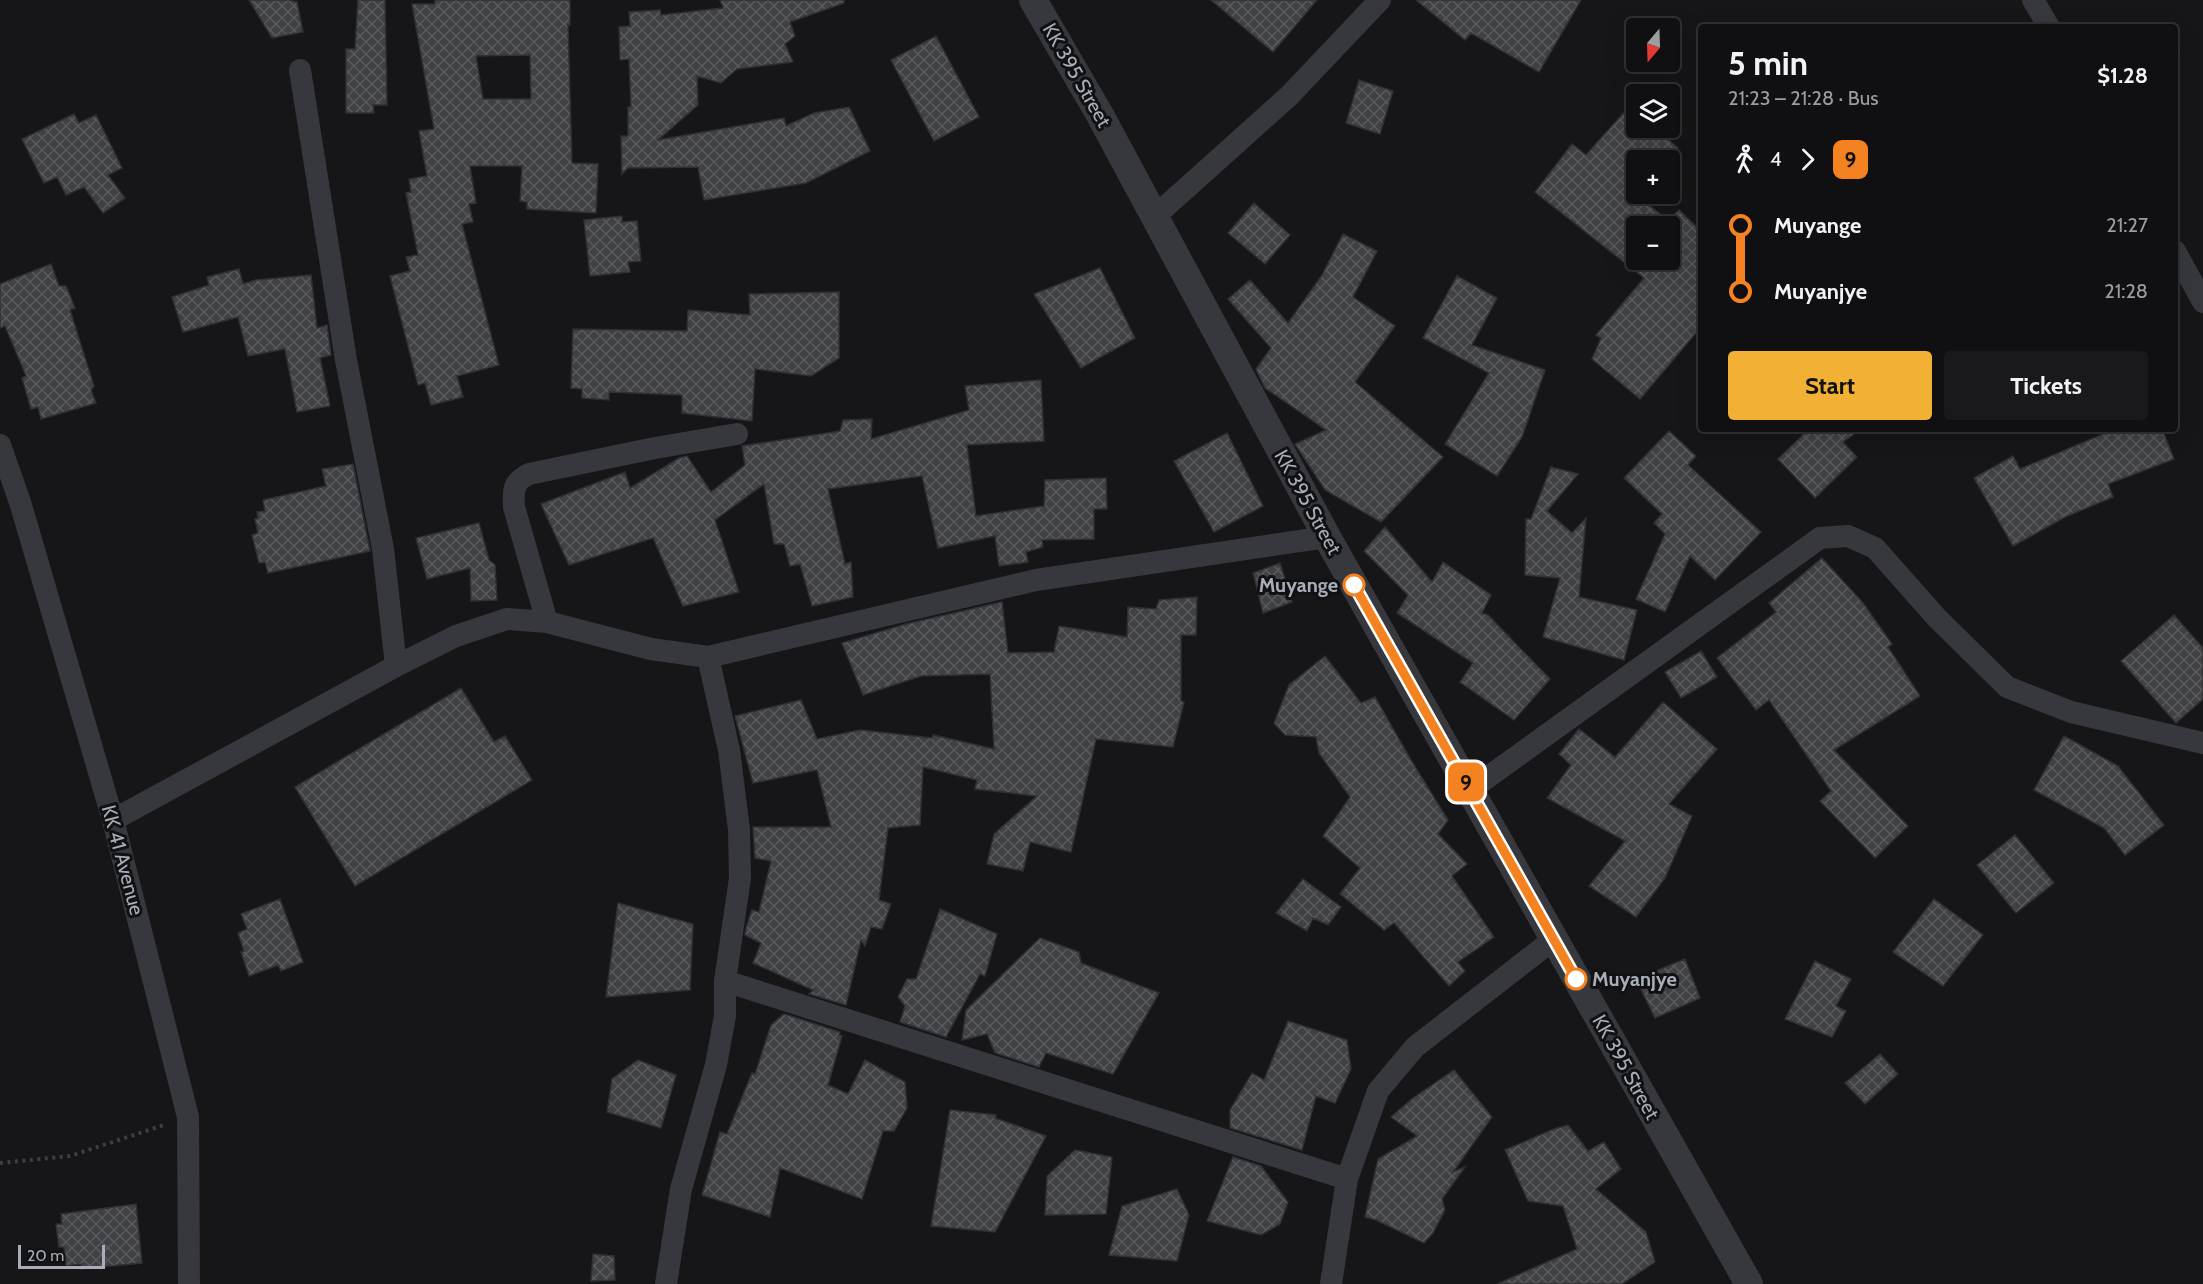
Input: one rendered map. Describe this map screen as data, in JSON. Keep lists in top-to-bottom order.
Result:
{
  "streets": {
    "street": ["KK 395 Street", "KK 41 Avenue"]
  },
  "places": ["Muyange", "Muyanjye"],
  "lines": ["bus line 9"],
  "scale_bar": "20 m",
  "north": "bottom",
  "page": {
    "on_map": "9",
    "map_buttons": ["+", "−"],
    "heading": ["5 min", "21:23 – 21:28 · Bus", "$1.28"],
    "legs": ["4", "9"],
    "list": [
      {
        "name": "Muyange",
        "value": "21:27"
      },
      {
        "name": "Muyanjye",
        "value": "21:28"
      }
    ],
    "buttons": ["Start", "Tickets"],
    "scale": "20 m"
  }
}
